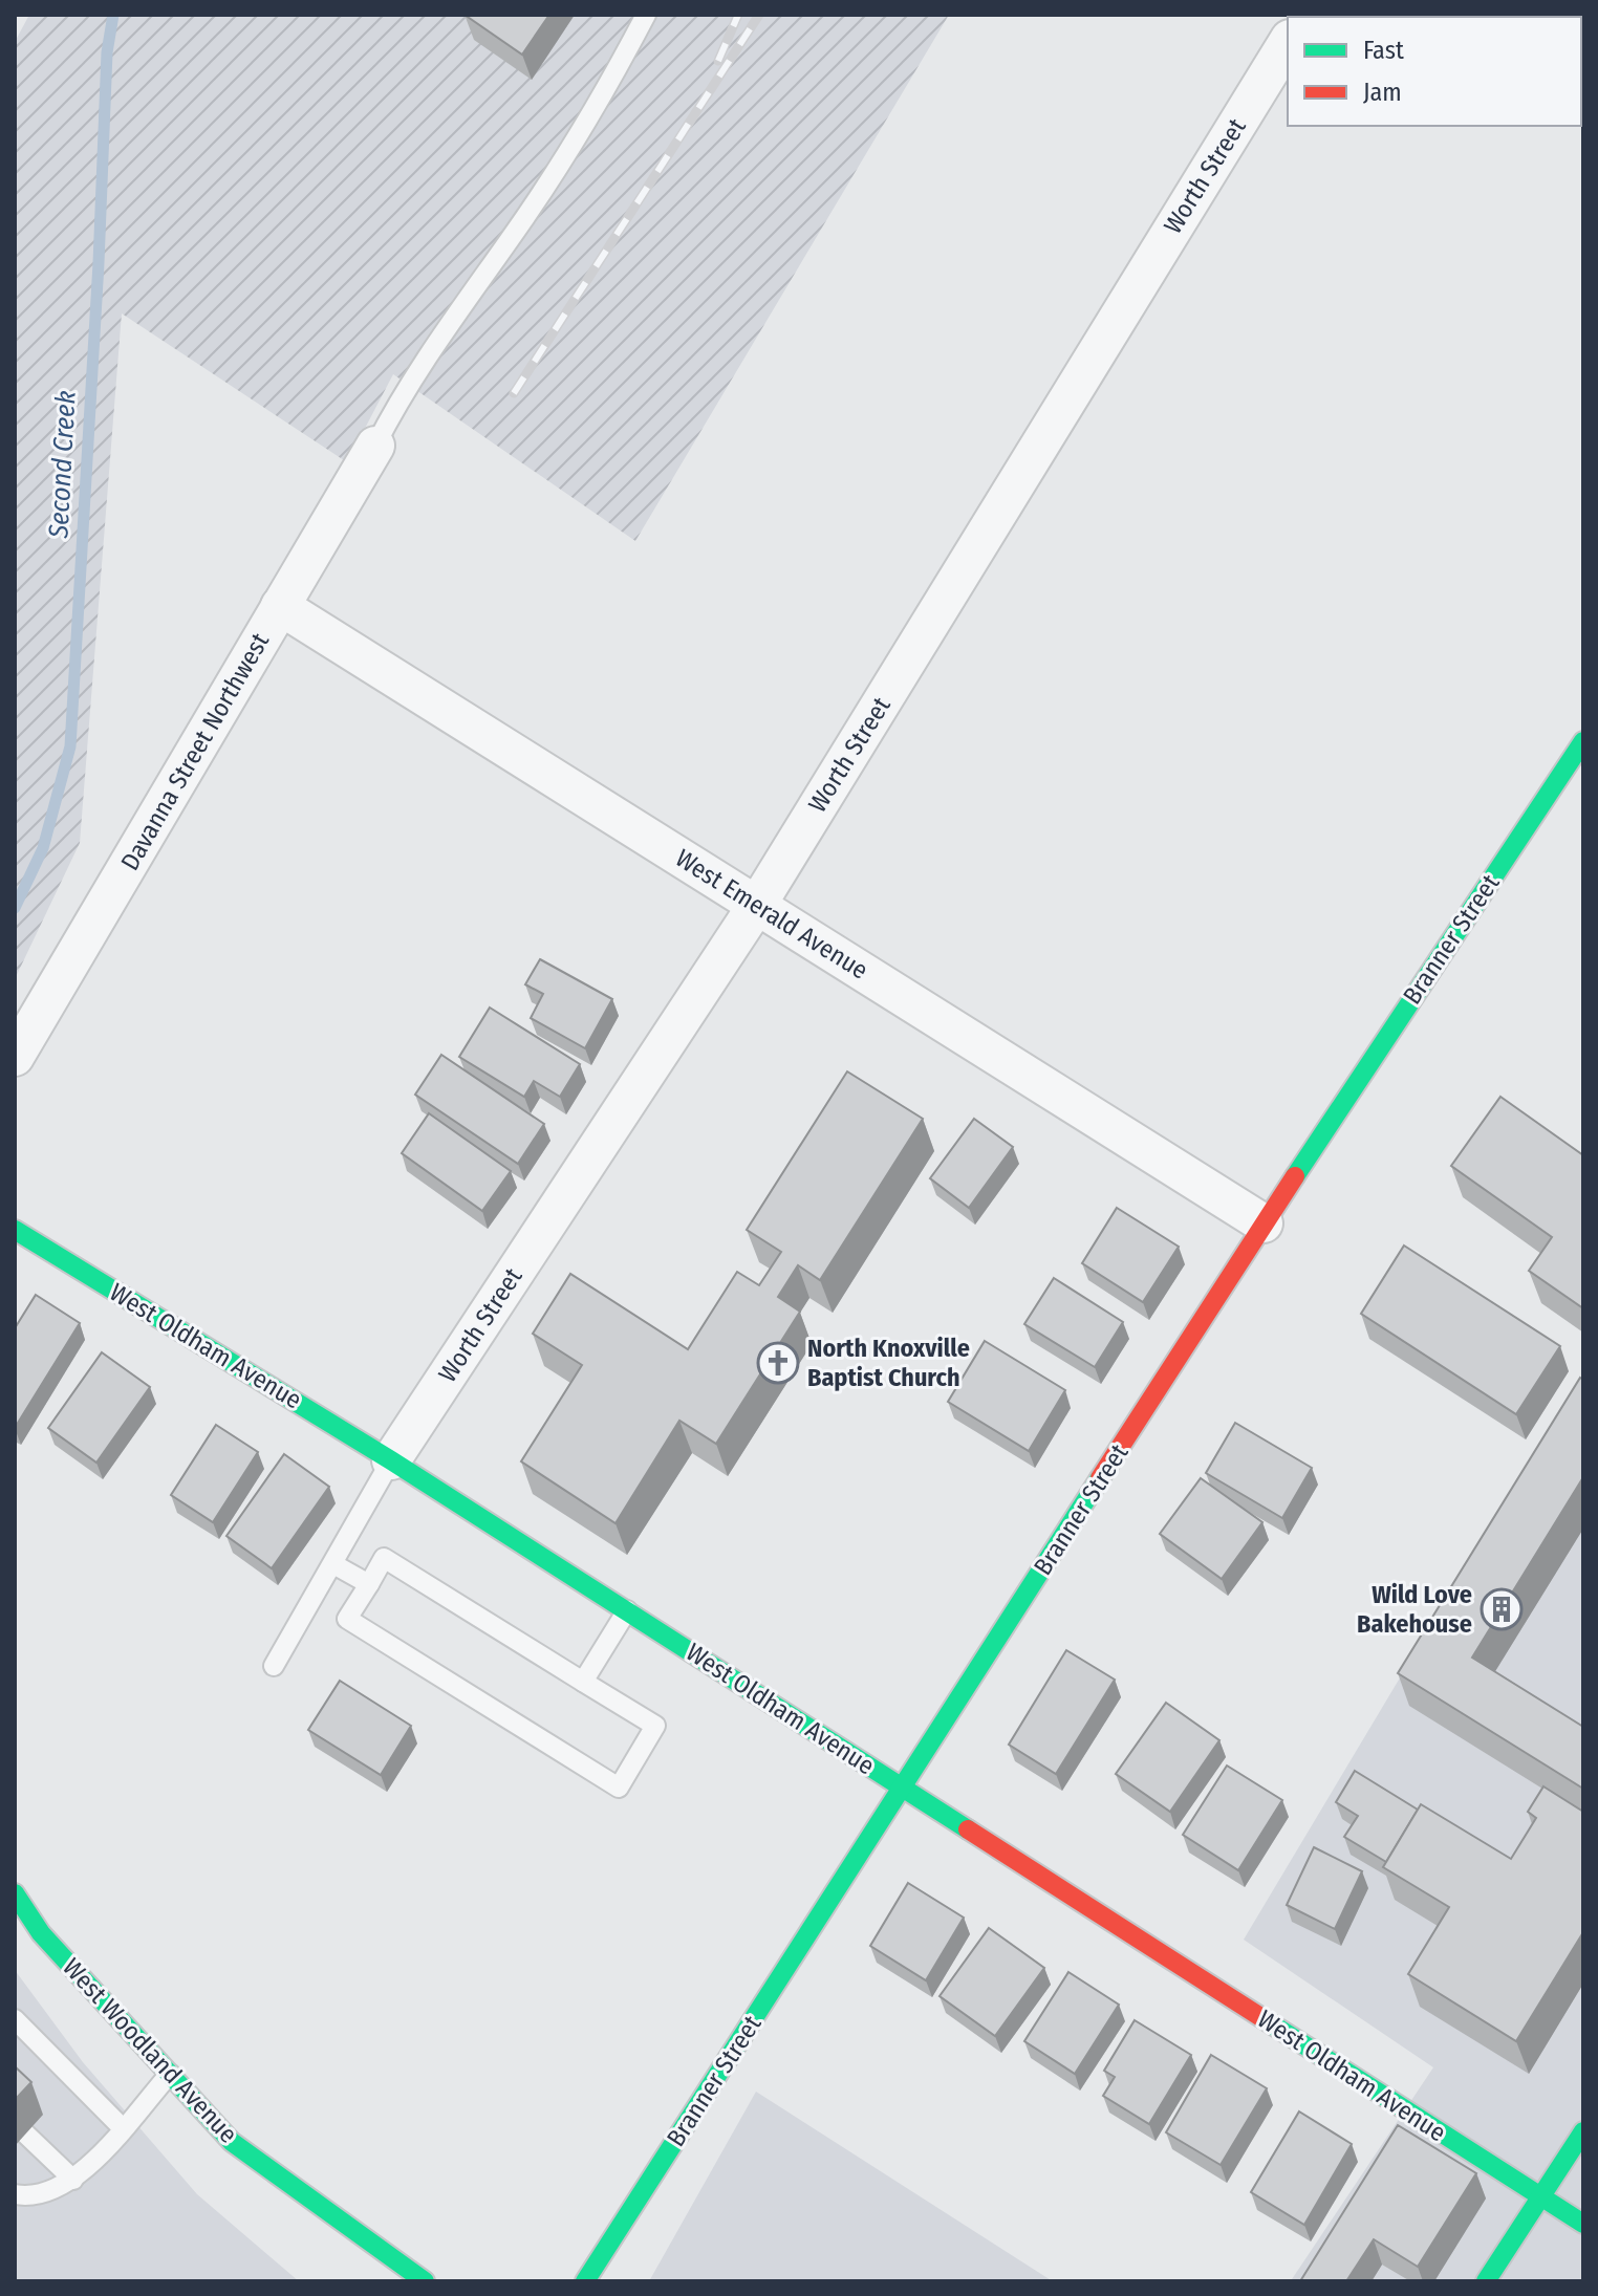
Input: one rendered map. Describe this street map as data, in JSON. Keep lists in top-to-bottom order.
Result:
{
  "streets": {
    "street": [
      "Worth Street",
      "Davanna Street Northwest",
      "West Emerald Avenue",
      "Branner Street",
      "West Oldham Avenue",
      "West Woodland Avenue"
    ]
  },
  "crossings": [
    ["Worth Street", "West Emerald Avenue"],
    ["Worth Street", "West Oldham Avenue"],
    ["Davanna Street Northwest", "West Emerald Avenue"],
    ["West Emerald Avenue", "Branner Street"],
    ["Branner Street", "West Oldham Avenue"]
  ],
  "water": ["Second Creek"],
  "places": {
    "church": ["North Knoxville Baptist Church"],
    "building": ["Wild Love Bakehouse"]
  },
  "legend": ["Fast", "Jam"]
}
